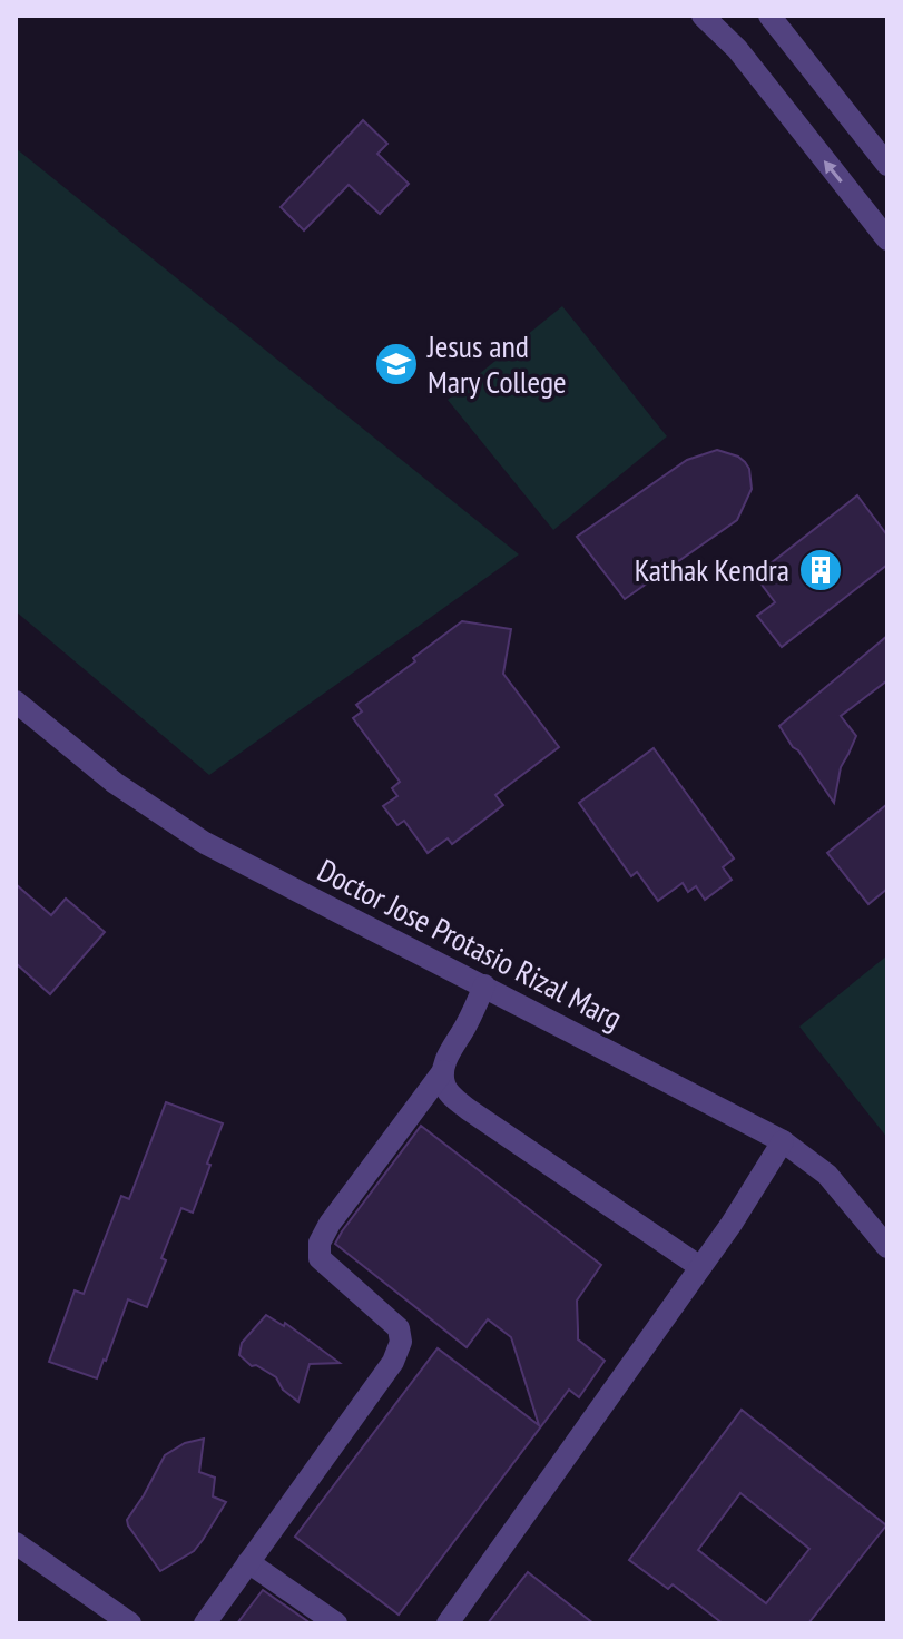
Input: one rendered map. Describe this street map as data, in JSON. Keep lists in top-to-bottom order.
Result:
{
  "streets": {
    "street": ["Doctor Jose Protasio Rizal Marg"]
  },
  "places": {
    "school or university": ["Jesus and Mary College"],
    "building": ["Kathak Kendra"]
  }
}
